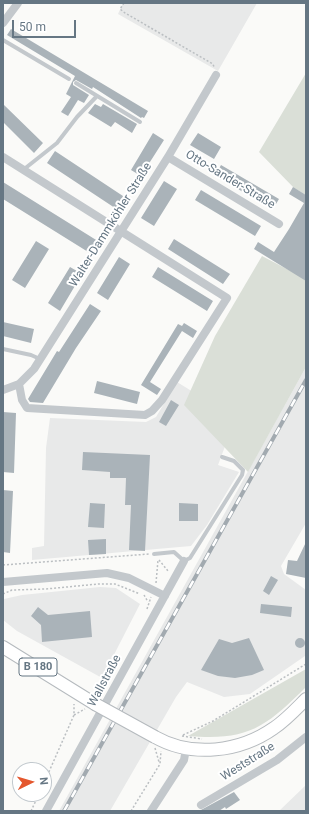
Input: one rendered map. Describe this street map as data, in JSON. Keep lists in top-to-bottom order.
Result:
{
  "streets": {
    "main road": ["B 180"],
    "street": [
      "Otto-Sander-Straße",
      "Walter-Dammköhler Straße",
      "Wallstraße",
      "Weststraße"
    ]
  },
  "crossings": [
    ["Otto-Sander-Straße", "Walter-Dammköhler Straße"]
  ],
  "scale_bar": "50 m",
  "north": "right"
}
